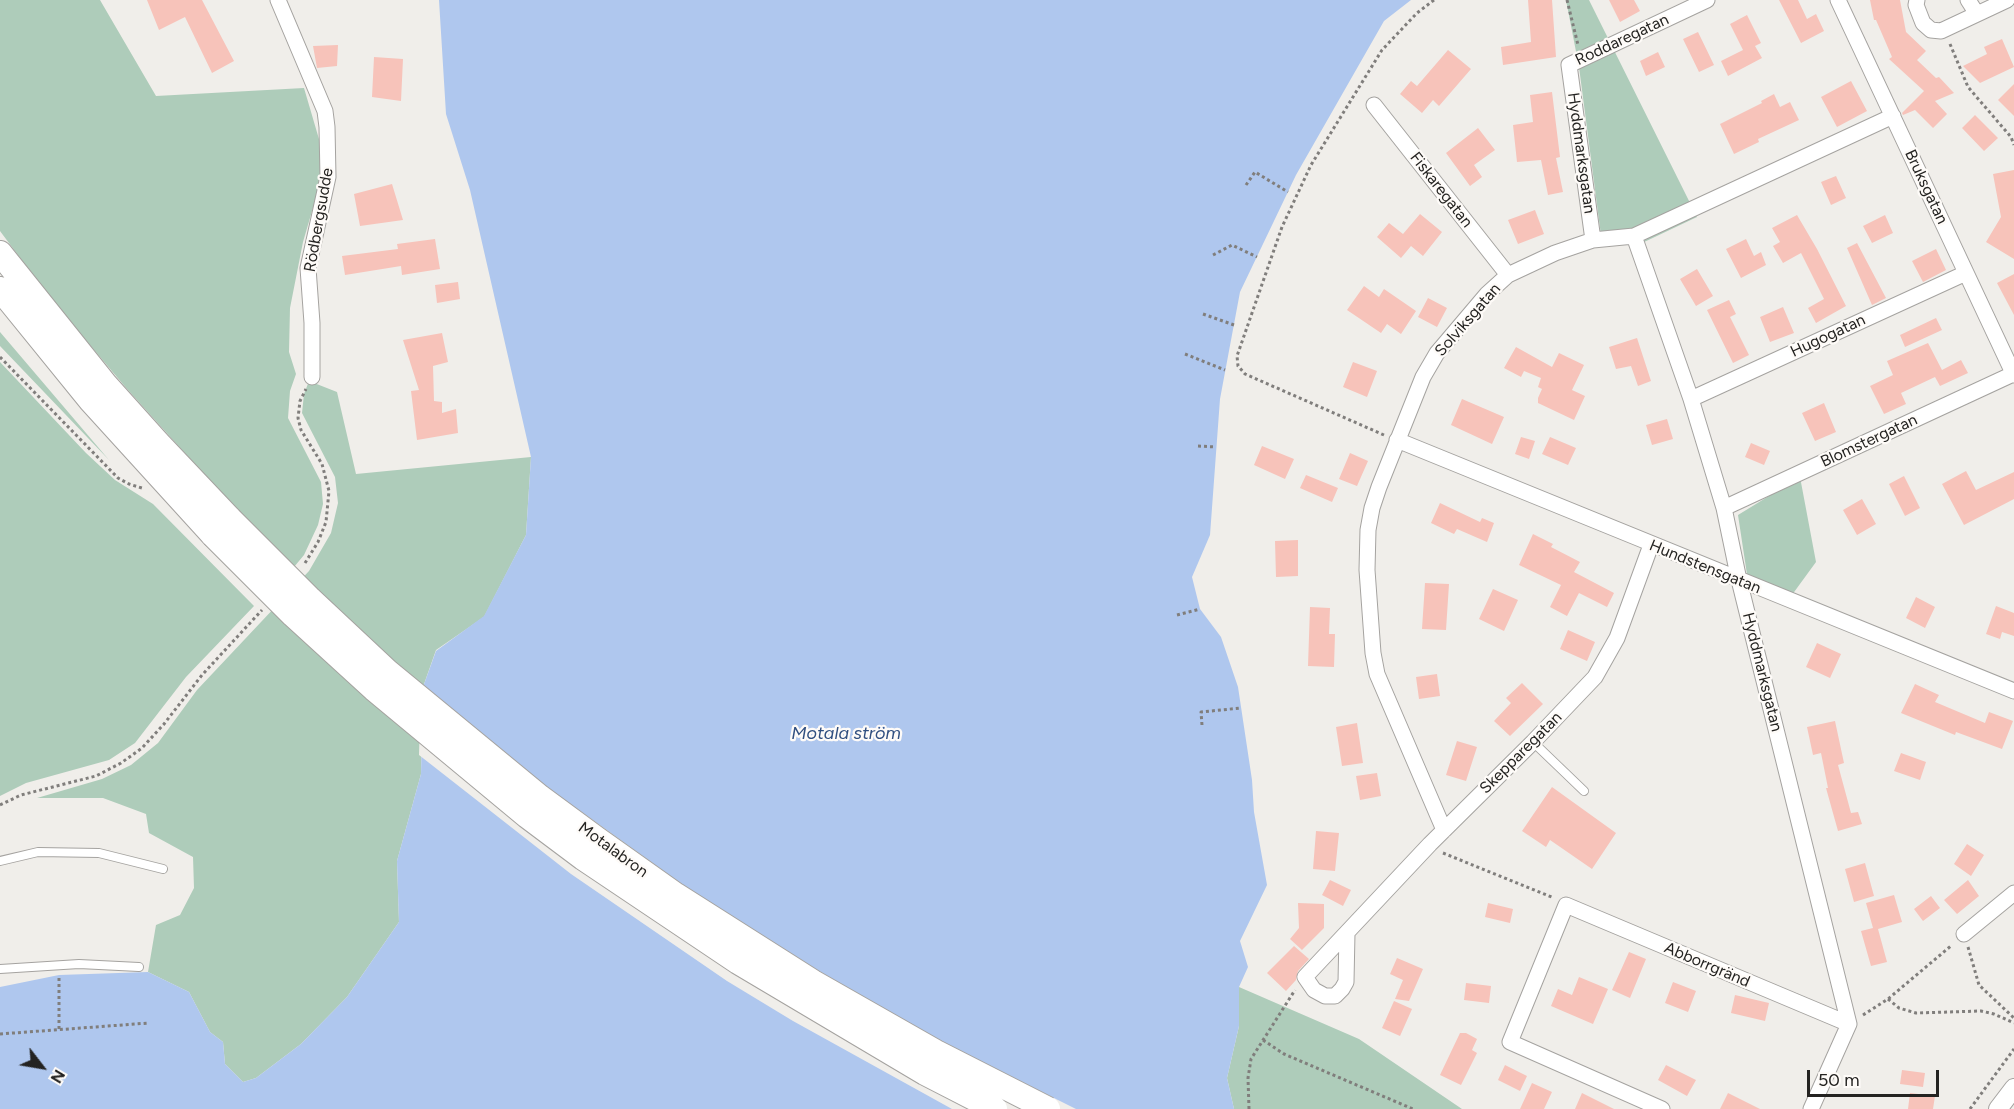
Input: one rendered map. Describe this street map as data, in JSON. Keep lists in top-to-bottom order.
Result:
{
  "streets": {
    "highway": ["Motalabron"],
    "street": [
      "Roddaregatan",
      "Hyddmarksgatan",
      "Bruksgatan",
      "Fiskaregatan",
      "Rödbergsudde",
      "Solviksgatan",
      "Hugogatan",
      "Blomstergatan",
      "Hundstensgatan",
      "Skepparegatan",
      "Abborrgränd"
    ]
  },
  "crossings": [
    ["Roddaregatan", "Hyddmarksgatan"],
    ["Hyddmarksgatan", "Solviksgatan"],
    ["Hyddmarksgatan", "Hugogatan"],
    ["Hyddmarksgatan", "Blomstergatan"],
    ["Hyddmarksgatan", "Hundstensgatan"],
    ["Hyddmarksgatan", "Abborrgränd"],
    ["Bruksgatan", "Solviksgatan"],
    ["Bruksgatan", "Hugogatan"],
    ["Bruksgatan", "Blomstergatan"],
    ["Fiskaregatan", "Solviksgatan"],
    ["Solviksgatan", "Hundstensgatan"],
    ["Solviksgatan", "Skepparegatan"],
    ["Hundstensgatan", "Skepparegatan"]
  ],
  "water": ["Motala ström"],
  "scale_bar": "50 m",
  "north": "bottom right"
}
